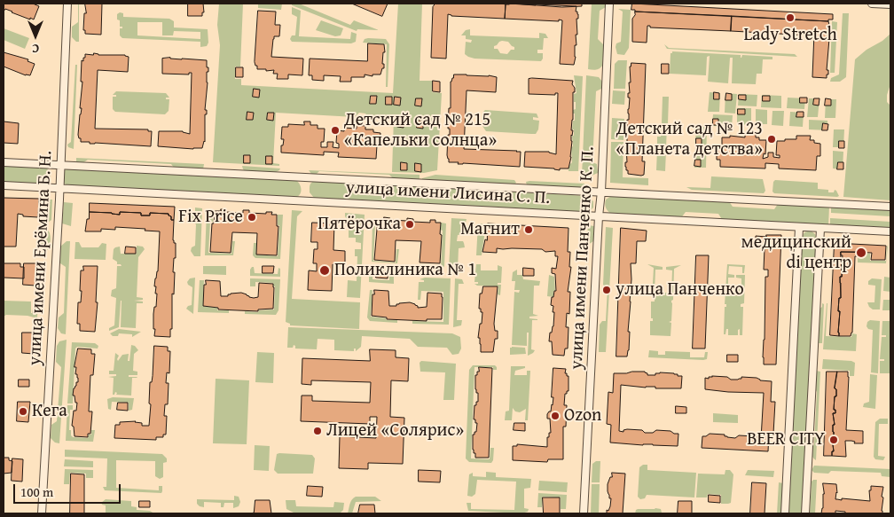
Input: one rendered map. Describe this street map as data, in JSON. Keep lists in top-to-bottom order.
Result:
{
  "streets": {
    "street": ["улица имени Лисина С. П.", "улица имени Ерёмина Б. Н.", "улица имени Панченко К. П."]
  },
  "crossings": [
    ["улица имени Лисина С. П.", "улица имени Ерёмина Б. Н."],
    ["улица имени Лисина С. П.", "улица имени Панченко К. П."]
  ],
  "places": [
    "Lady Stretch",
    "Детский сад № 215 «Капельки солнца»",
    "Детский сад № 123 «Планета детства»",
    "Fix Price",
    "Пятёрочка",
    "Магнит",
    "медицинский di центр",
    "Поликлиника № 1",
    "улица Панченко",
    "Кега",
    "Ozon",
    "Лицей «Солярис»",
    "BEER CITY"
  ],
  "scale_bar": "100 m",
  "north": "bottom"
}
